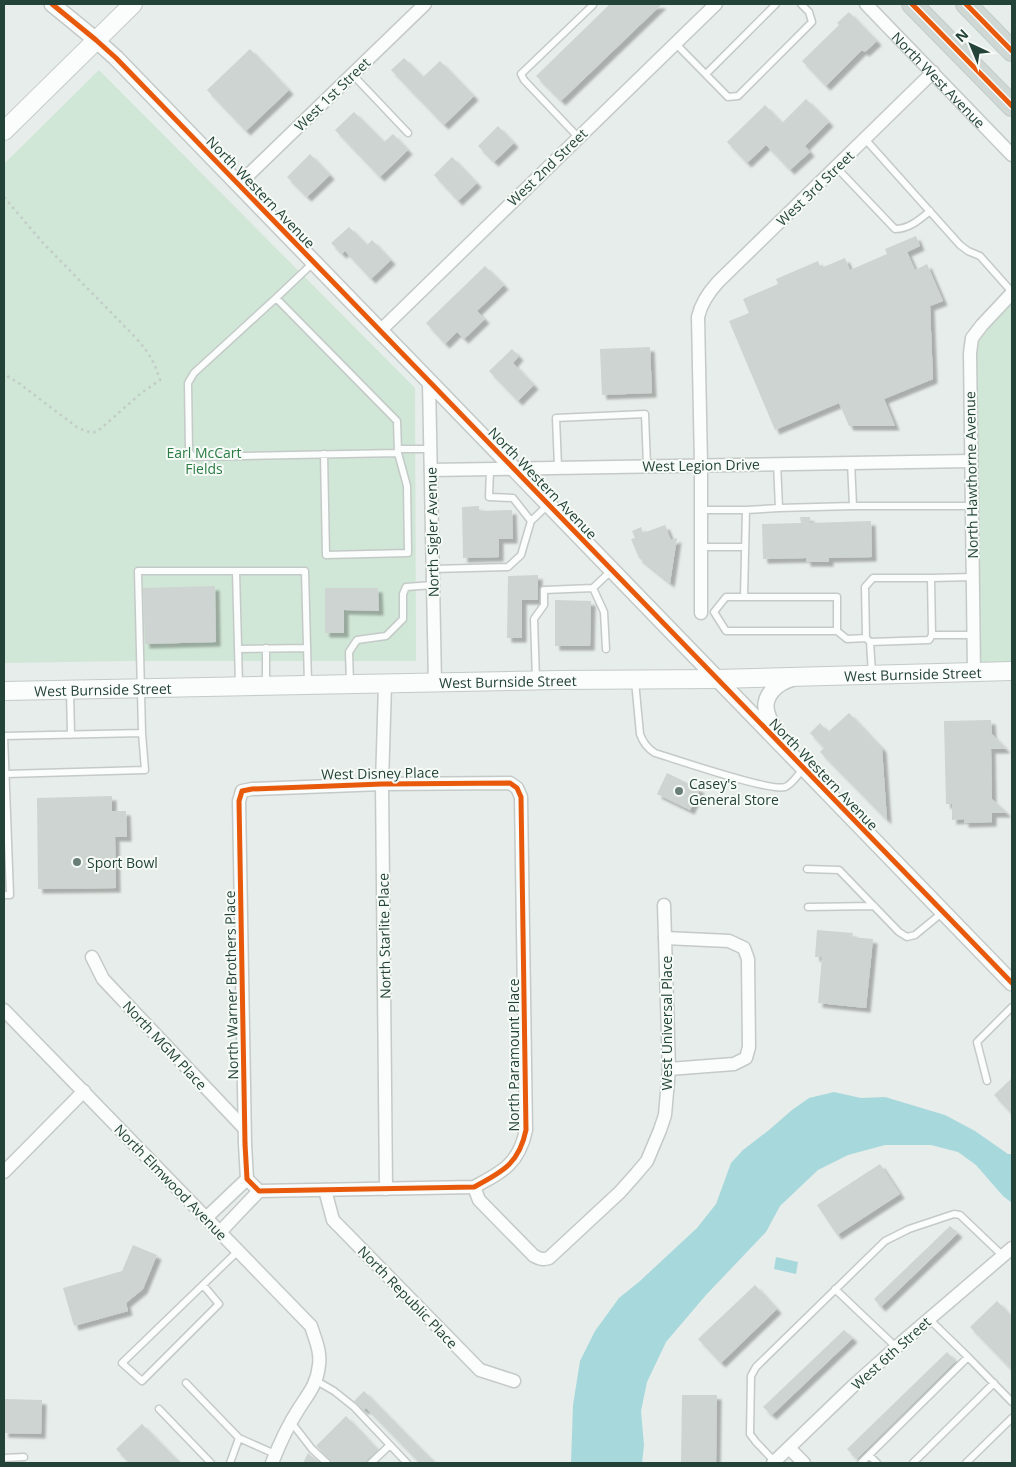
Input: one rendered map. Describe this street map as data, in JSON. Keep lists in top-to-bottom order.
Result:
{
  "streets": {
    "main road": ["West Burnside Street"],
    "street": [
      "North West Avenue",
      "West 1st Street",
      "West 2nd Street",
      "West 3rd Street",
      "North Western Avenue",
      "West Legion Drive",
      "North Hawthorne Avenue",
      "North Sigler Avenue",
      "West Disney Place",
      "North Starlite Place",
      "North Warner Brothers Place",
      "West Universal Place",
      "North MGM Place",
      "North Paramount Place",
      "North Elmwood Avenue",
      "North Republic Place",
      "West 6th Street"
    ]
  },
  "crossings": [
    ["North West Avenue", "West 3rd Street"],
    ["West 1st Street", "North Western Avenue"],
    ["West 2nd Street", "North Western Avenue"],
    ["West 3rd Street", "West Legion Drive"],
    ["North Western Avenue", "West Legion Drive"],
    ["North Western Avenue", "North Sigler Avenue"],
    ["North Western Avenue", "West Burnside Street"],
    ["West Legion Drive", "North Hawthorne Avenue"],
    ["West Legion Drive", "North Sigler Avenue"],
    ["North Hawthorne Avenue", "West Burnside Street"],
    ["North Sigler Avenue", "West Burnside Street"],
    ["West Burnside Street", "North Starlite Place"],
    ["West Disney Place", "North Starlite Place"],
    ["West Disney Place", "North Warner Brothers Place"],
    ["West Disney Place", "North Paramount Place"],
    ["North Starlite Place", "North Paramount Place"],
    ["North Warner Brothers Place", "North MGM Place"],
    ["West Universal Place", "North Paramount Place"],
    ["North Paramount Place", "North Republic Place"]
  ],
  "parks": ["Earl McCart Fields"],
  "places": ["Casey's General Store", "Sport Bowl"],
  "north": "top left"
}
